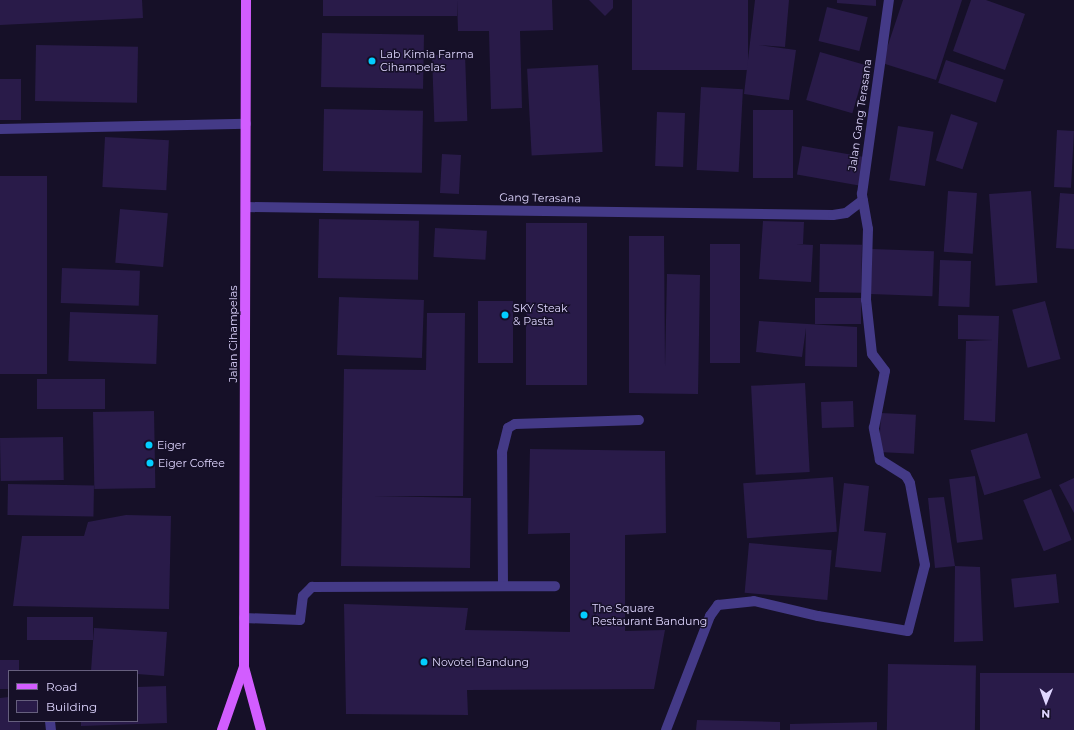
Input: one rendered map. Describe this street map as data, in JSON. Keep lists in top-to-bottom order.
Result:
{
  "streets": {
    "main road": ["Jalan Cihampelas"],
    "street": ["Jalan Gang Terasana", "Gang Terasana"]
  },
  "crossings": [
    ["Jalan Gang Terasana", "Gang Terasana"],
    ["Gang Terasana", "Jalan Cihampelas"]
  ],
  "places": [
    "Lab Kimia Farma Cihampelas",
    "SKY Steak & Pasta",
    "Eiger",
    "Eiger Coffee",
    "The Square Restaurant Bandung",
    "Novotel Bandung"
  ],
  "legend": ["Road", "Building"],
  "north": "bottom"
}
